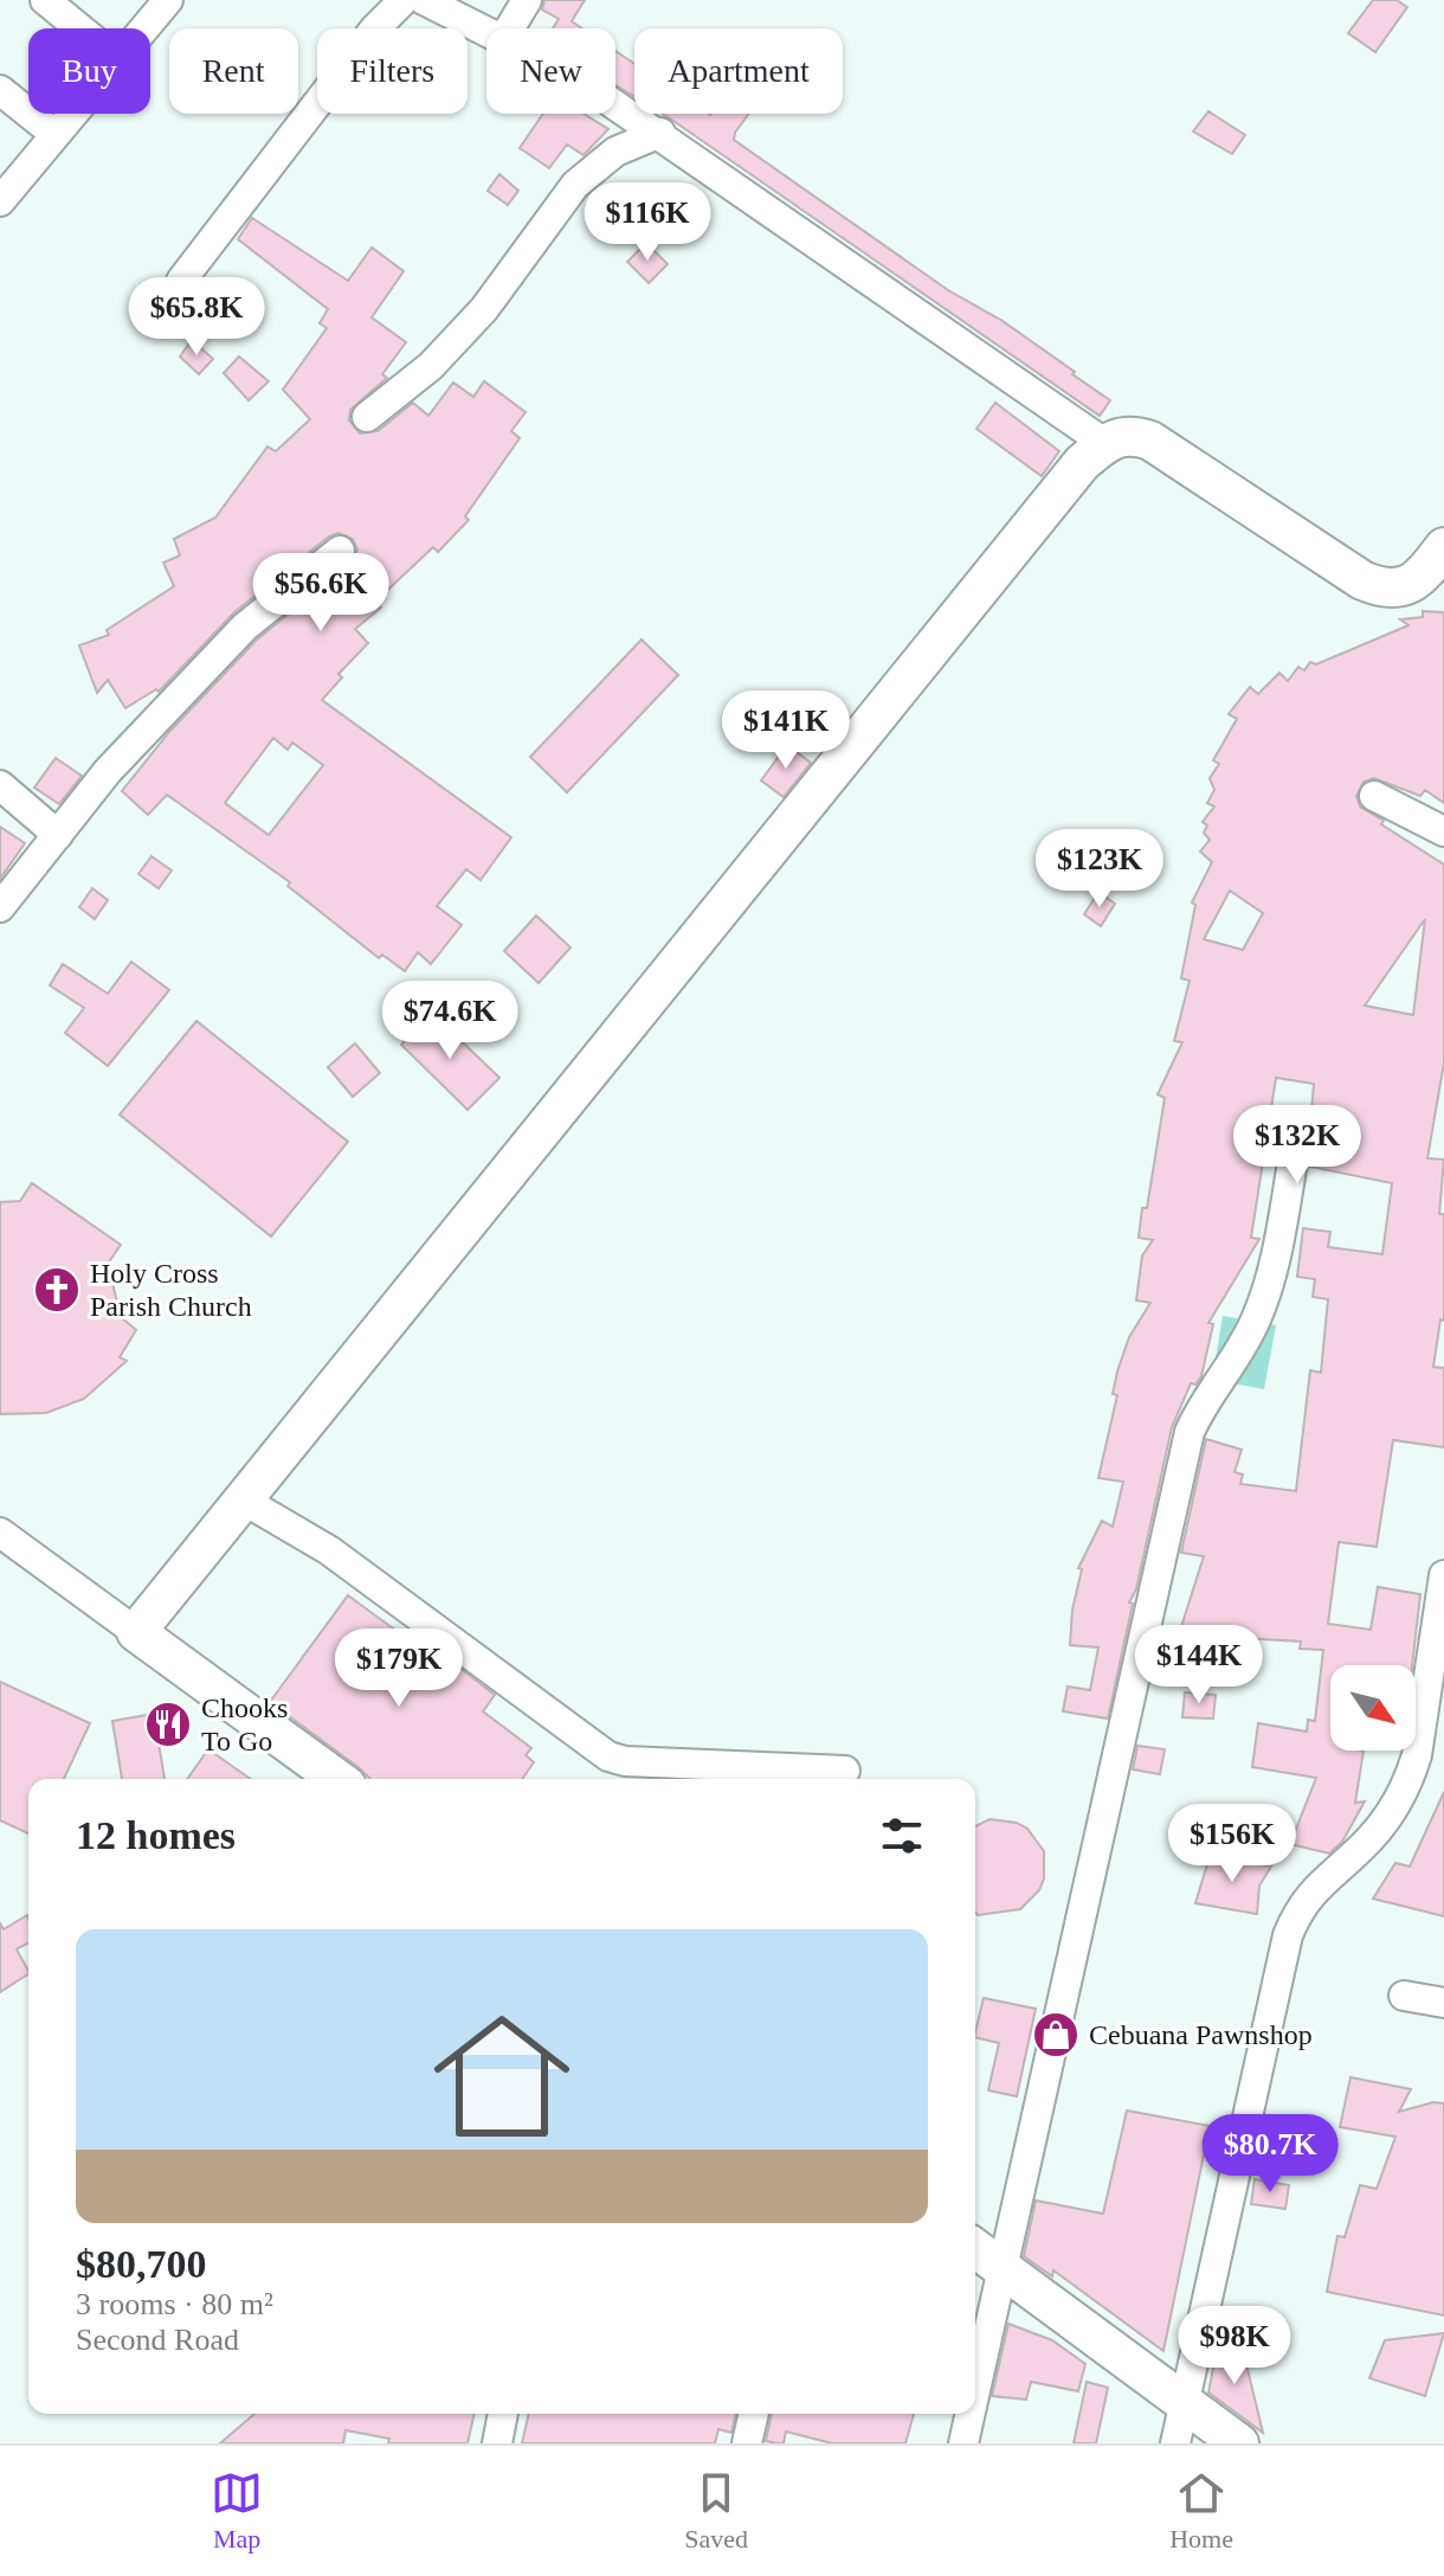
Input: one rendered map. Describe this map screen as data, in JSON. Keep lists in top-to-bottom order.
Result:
{
  "places": {
    "church": ["Holy Cross Parish Church"],
    "restaurant": ["Chooks To Go"],
    "shop": ["Cebuana Pawnshop"]
  },
  "north": "bottom right",
  "page": {
    "chip": [
      "Buy",
      "Rent",
      "Filters",
      "New",
      "Apartment"
    ],
    "price": [
      "$116K",
      "$65.8K",
      "$56.6K",
      "$141K",
      "$123K",
      "$74.6K",
      "$132K",
      "$144K",
      "$179K",
      "$156K",
      "$80.7K",
      "$98K"
    ],
    "heading": "12 homes",
    "list": [
      {
        "name": "$80,700",
        "note": "3 rooms · 80 m² · Second Road"
      }
    ],
    "tabs": ["Map", "Saved", "Home"]
  }
}
